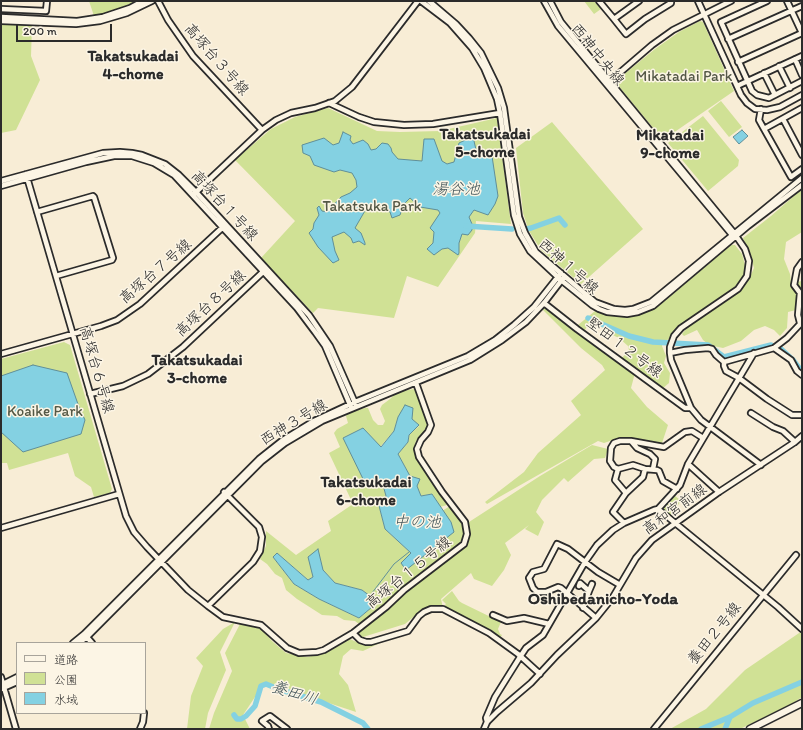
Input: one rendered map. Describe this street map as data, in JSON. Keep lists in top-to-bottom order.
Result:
{
  "streets": {
    "street": [
      "西神中央線",
      "高塚台３号線",
      "高塚台１号線",
      "西神１号線",
      "高塚台７号線",
      "高塚台８号線",
      "堅田１２号線",
      "高塚台６号線",
      "西神３号線",
      "高和宮前線",
      "高塚台１５号線",
      "養田２号線"
    ]
  },
  "crossings": [
    ["西神中央線", "西神１号線"],
    ["高塚台１号線", "高塚台７号線"],
    ["高塚台１号線", "高塚台８号線"],
    ["高塚台１号線", "高塚台６号線"],
    ["高塚台１号線", "西神３号線"],
    ["西神１号線", "西神３号線"],
    ["高塚台７号線", "高塚台６号線"],
    ["高塚台８号線", "高塚台６号線"],
    ["堅田１２号線", "西神３号線"],
    ["高塚台６号線", "西神３号線"],
    ["高塚台６号線", "高塚台１５号線"],
    ["西神３号線", "高塚台１５号線"]
  ],
  "districts": [
    "Takatsukadai 4-chome",
    "Takatsukadai 5-chome",
    "Mikatadai 9-chome",
    "Takatsukadai 3-chome",
    "Takatsukadai 6-chome",
    "Oshibedanicho-Yoda"
  ],
  "water": ["湯谷池", "中の池", "養田川"],
  "parks": ["Mikatadai Park", "Takatsuka Park", "Koaike Park"],
  "legend": ["道路", "公園", "水域"],
  "scale_bar": "200 m"
}
